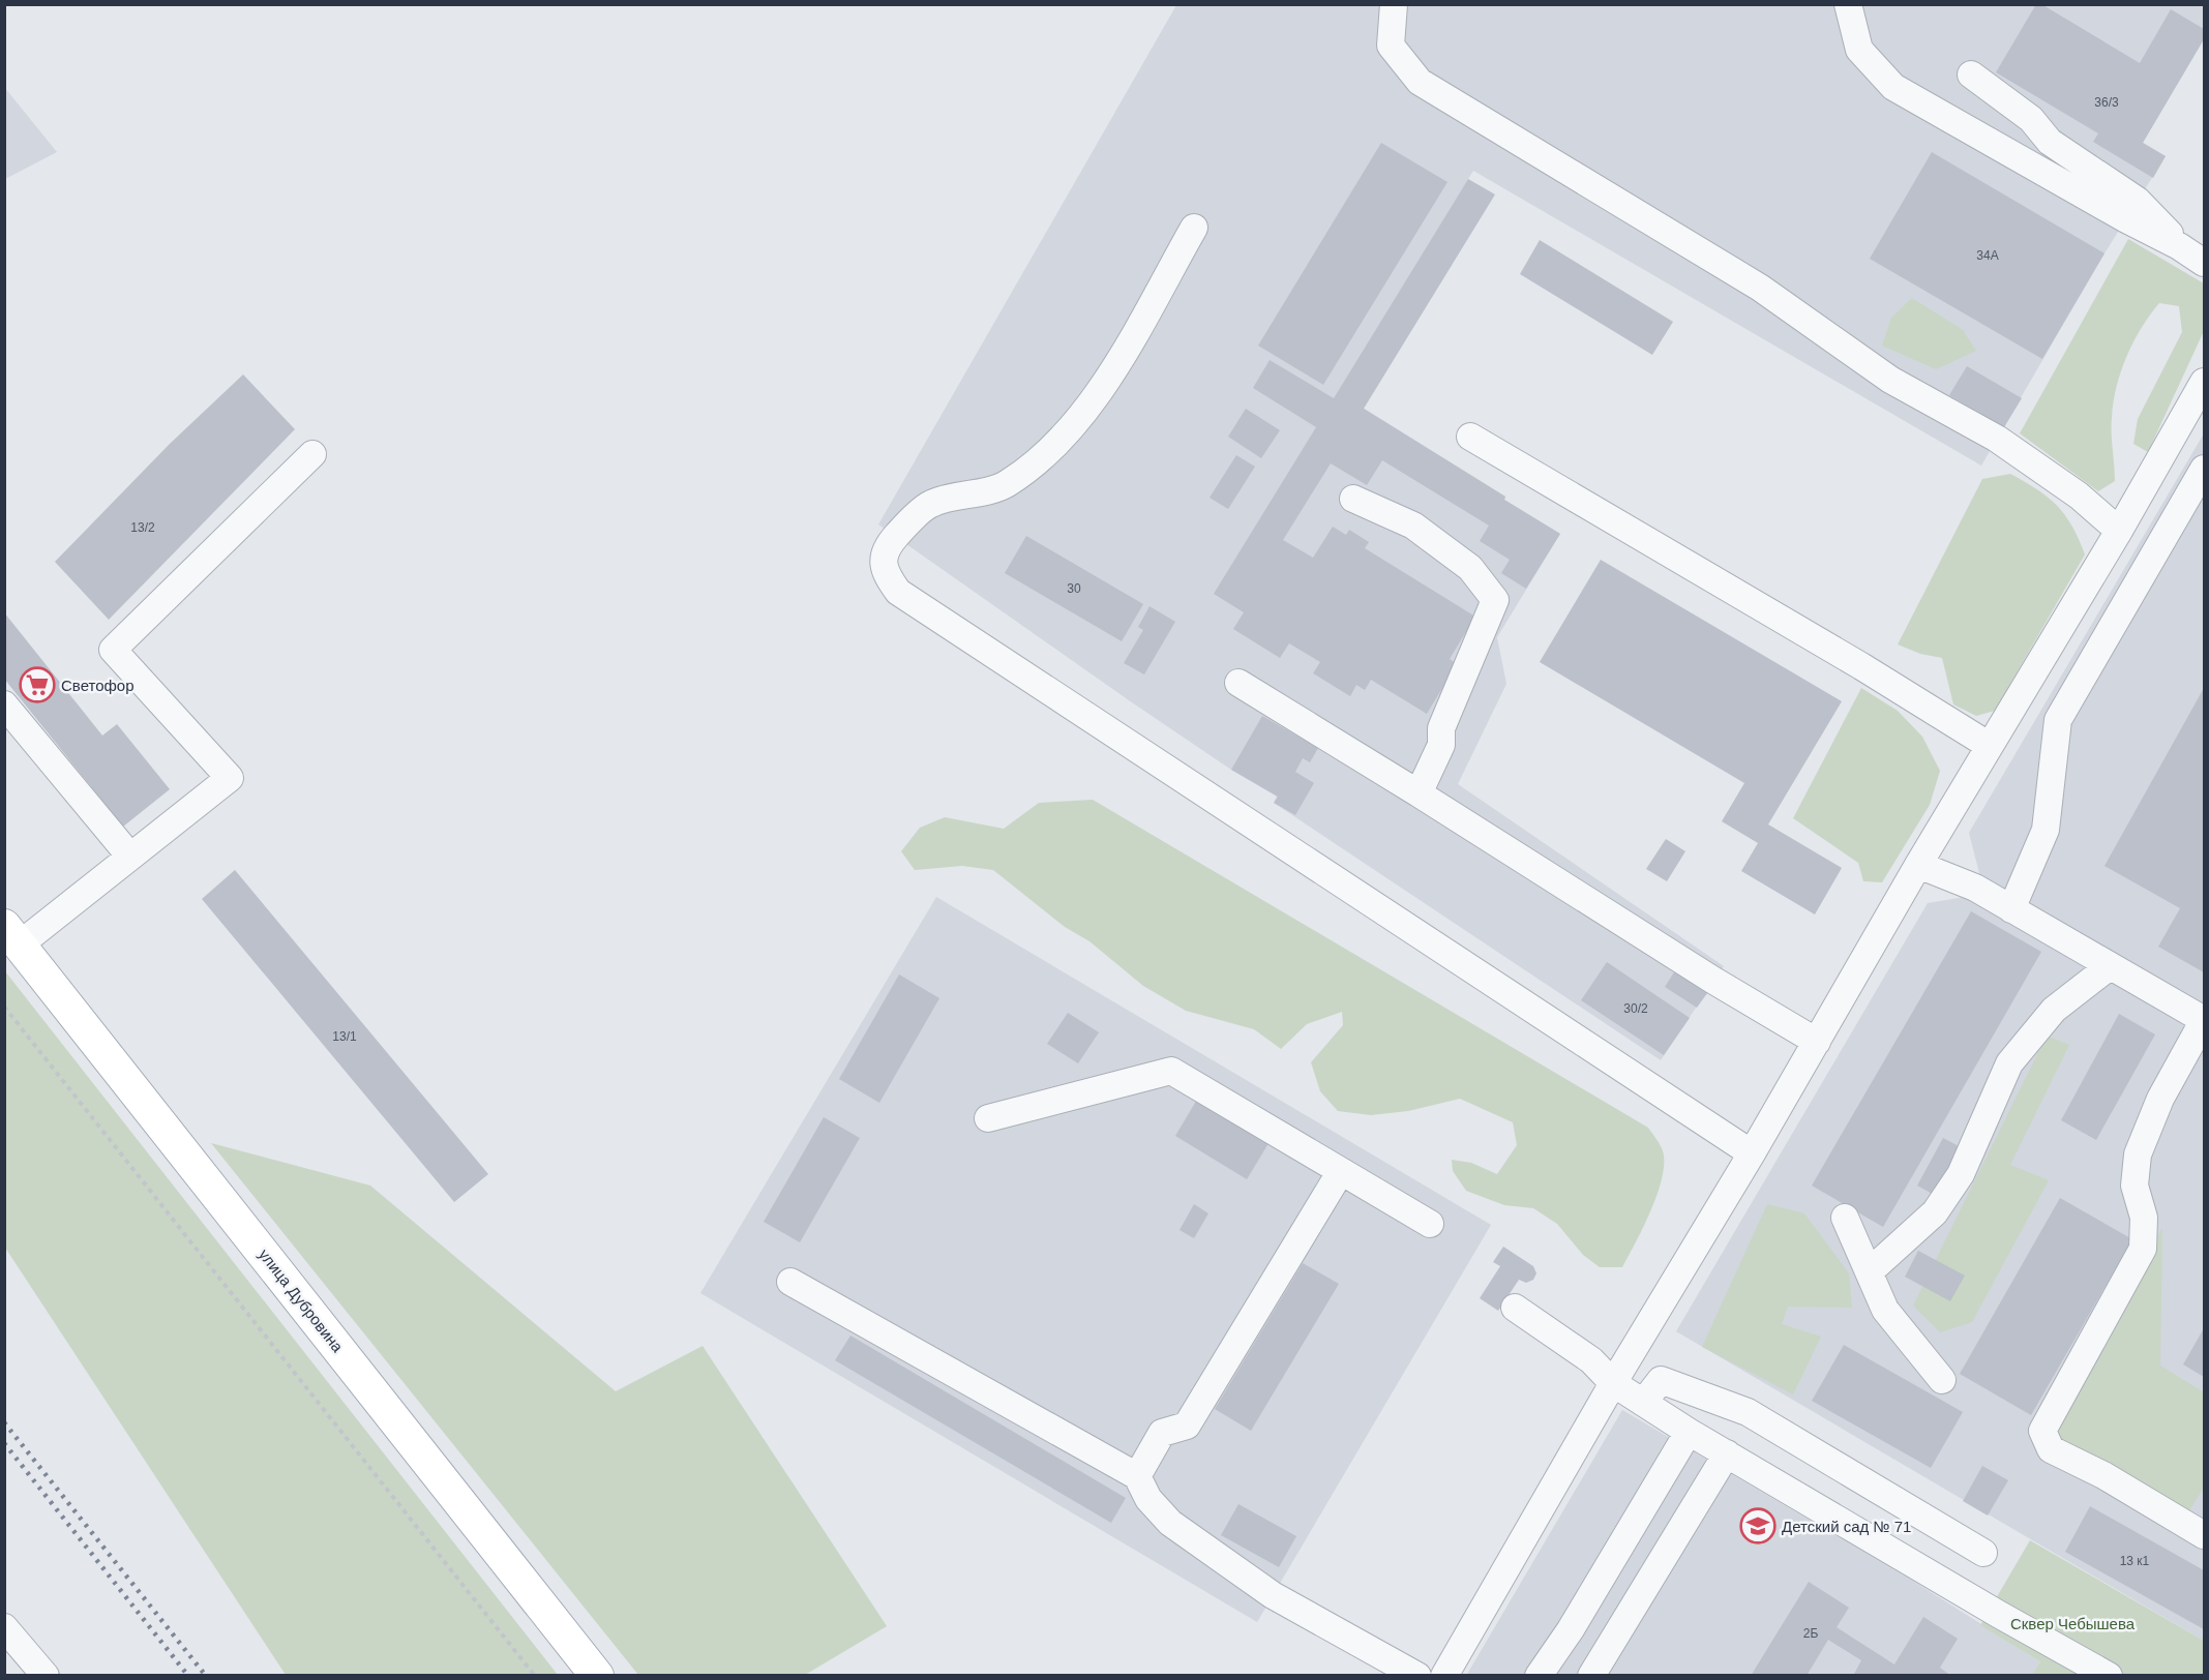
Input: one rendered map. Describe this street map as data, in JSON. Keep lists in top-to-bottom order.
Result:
{
  "streets": {
    "main road": ["улица Дубровина"]
  },
  "parks": ["Сквер Чебышева"],
  "places": {
    "supermarket": ["Светофор"],
    "school or university": ["Детский сад № 71"]
  },
  "house_numbers": [
    "36/3",
    "34А",
    "13/2",
    "30",
    "30/2",
    "13/1",
    "13 к1",
    "2Б"
  ]
}
